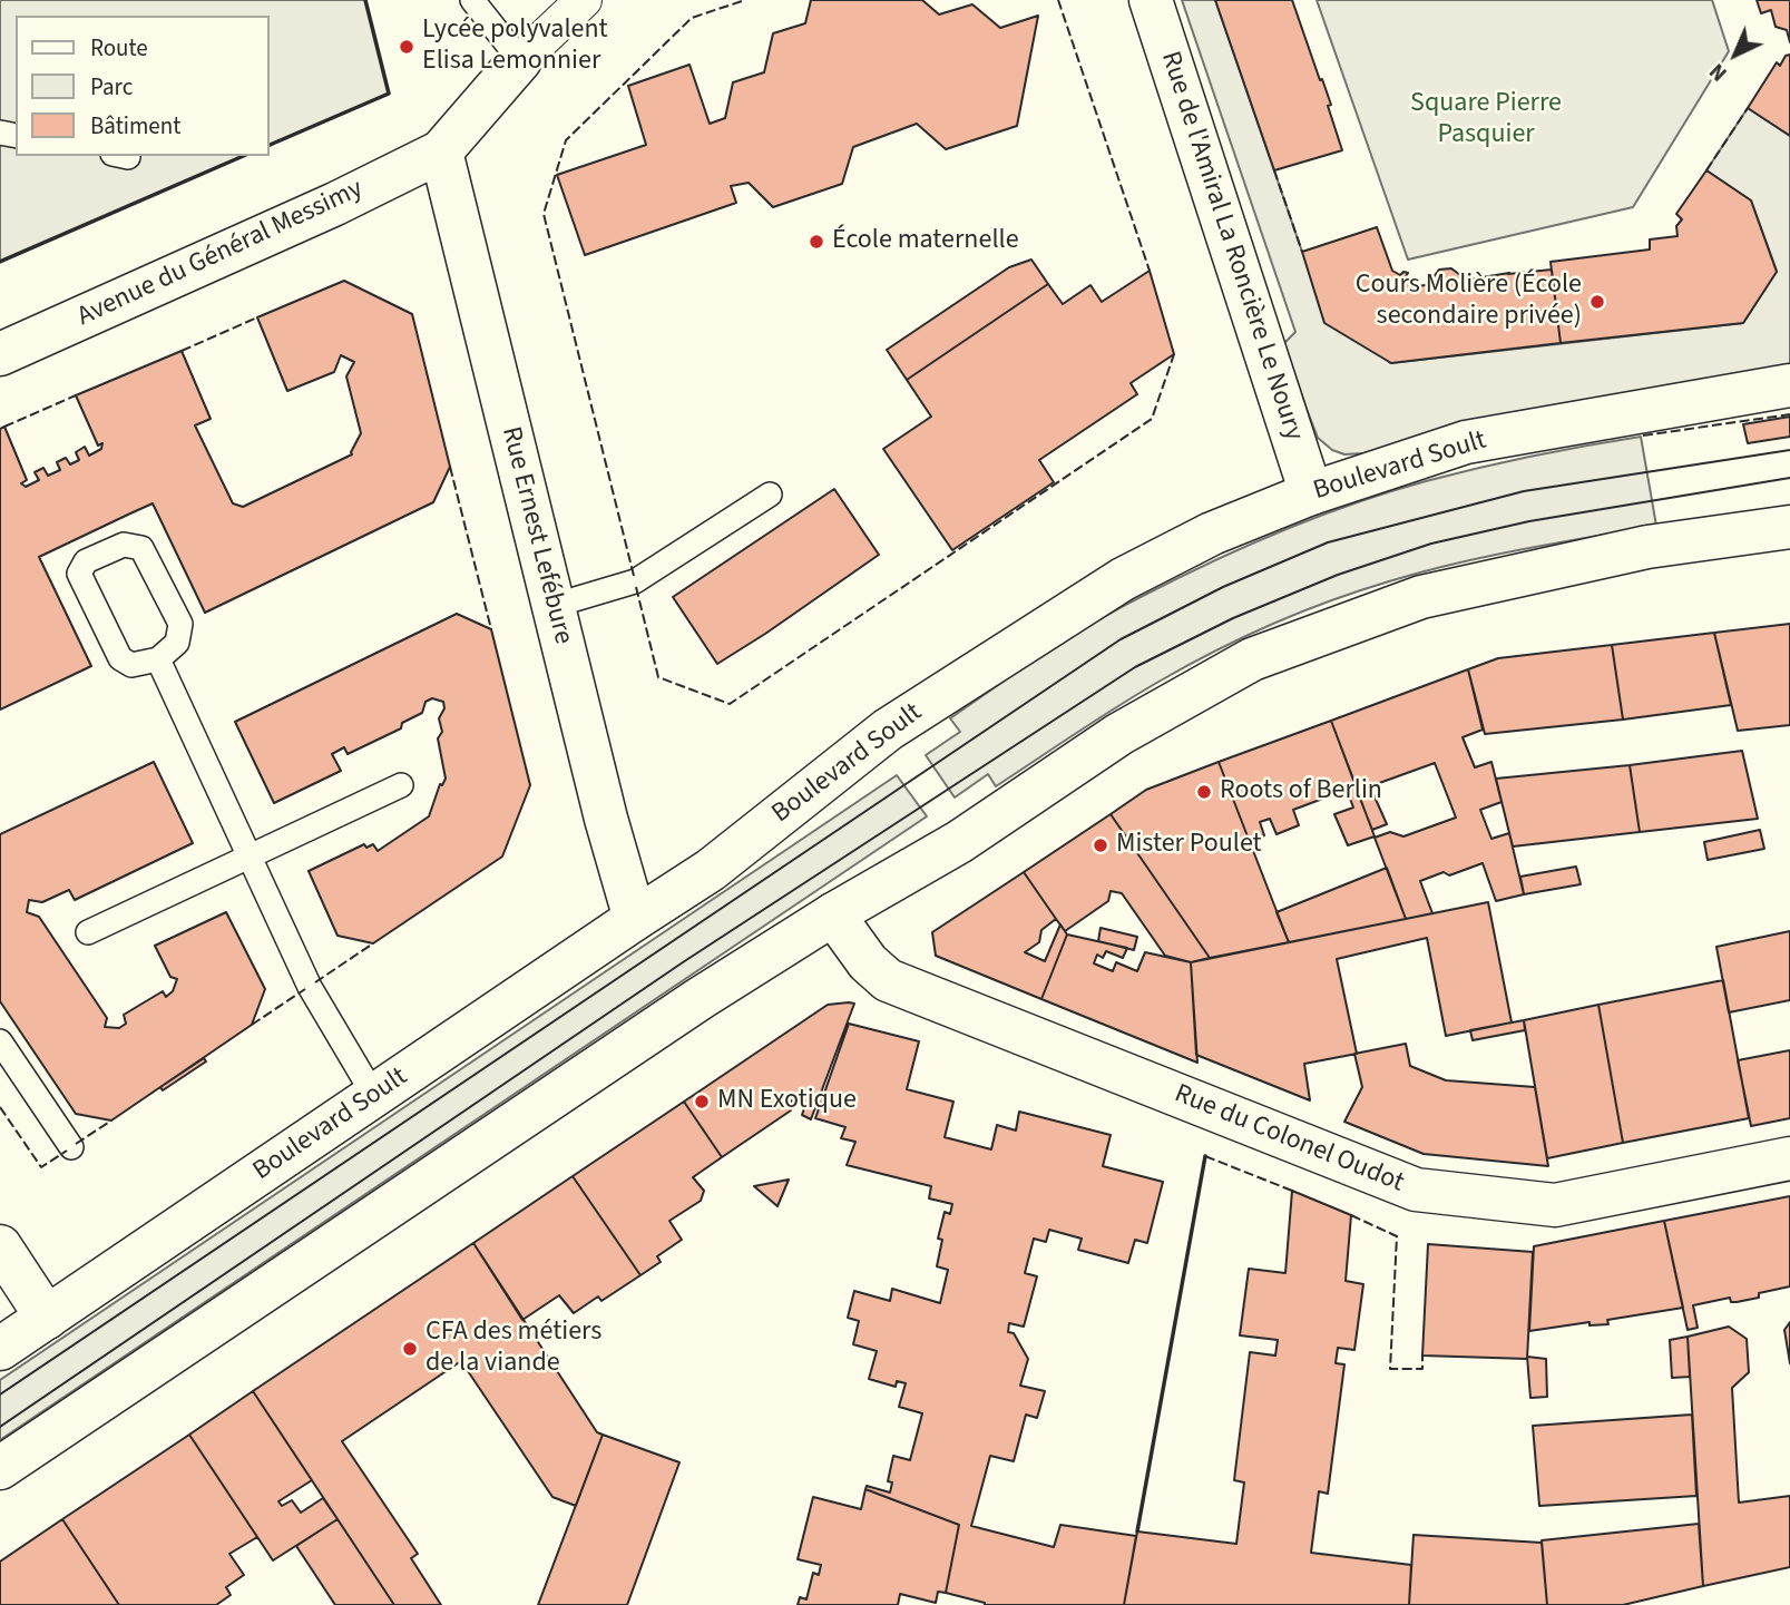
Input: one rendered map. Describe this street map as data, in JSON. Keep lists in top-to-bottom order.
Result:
{
  "streets": {
    "main road": [
      "Rue de l'Amiral La Roncière Le Noury",
      "Avenue du Général Messimy",
      "Boulevard Soult",
      "Rue Ernest Lefébure",
      "Rue du Colonel Oudot"
    ]
  },
  "crossings": [
    ["Rue de l'Amiral La Roncière Le Noury", "Boulevard Soult"],
    ["Avenue du Général Messimy", "Rue Ernest Lefébure"],
    ["Boulevard Soult", "Rue Ernest Lefébure"]
  ],
  "parks": ["Square Pierre Pasquier"],
  "places": [
    "Lycée polyvalent Elisa Lemonnier",
    "École maternelle",
    "Cours Molière (École secondaire privée)",
    "Roots of Berlin",
    "Mister Poulet",
    "MN Exotique",
    "CFA des métiers de la viande"
  ],
  "legend": ["Route", "Parc", "Bâtiment"],
  "north": "bottom left"
}
